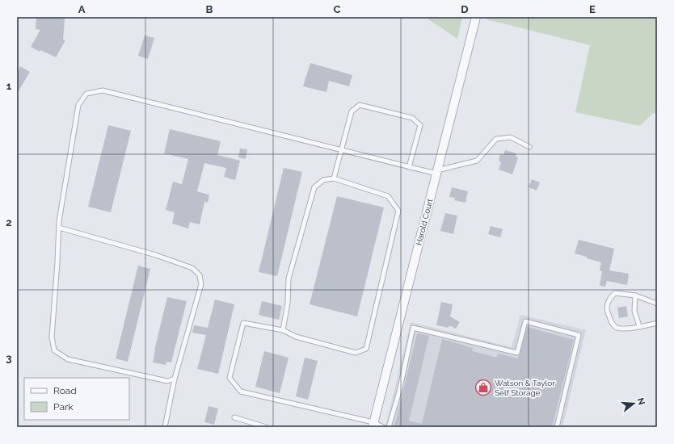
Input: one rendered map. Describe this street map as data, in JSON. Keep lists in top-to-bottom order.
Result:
{
  "streets": {
    "street": ["Harold Court"]
  },
  "places": {
    "shop": ["Watson & Taylor Self Storage"]
  },
  "legend": ["Road", "Park"],
  "north": "right",
  "grid": {
    "columns": [
      "A",
      "B",
      "C",
      "D",
      "E"
    ],
    "rows": ["1", "2", "3"]
  }
}
